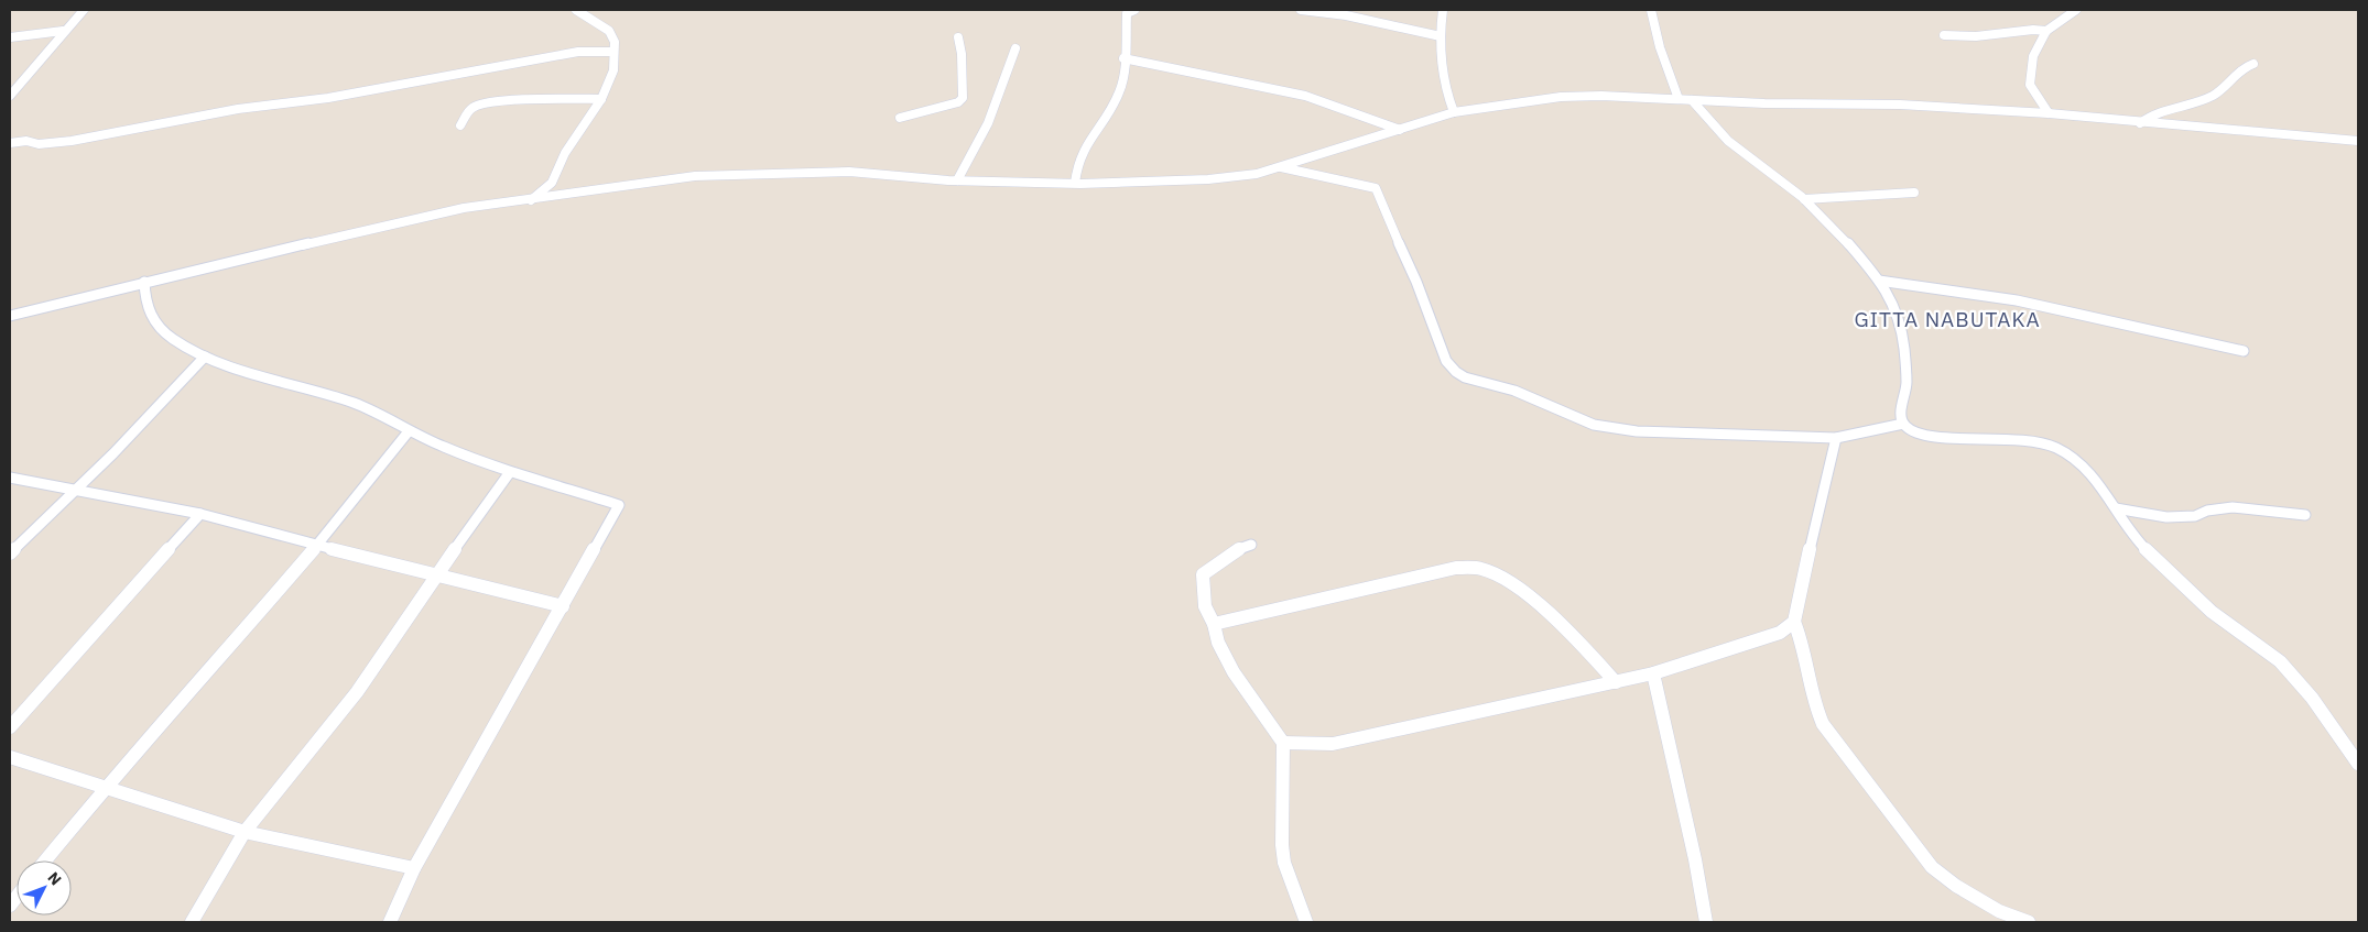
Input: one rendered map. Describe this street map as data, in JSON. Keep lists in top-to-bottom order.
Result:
{
  "districts": ["GITTA NABUTAKA"],
  "north": "top right"
}
